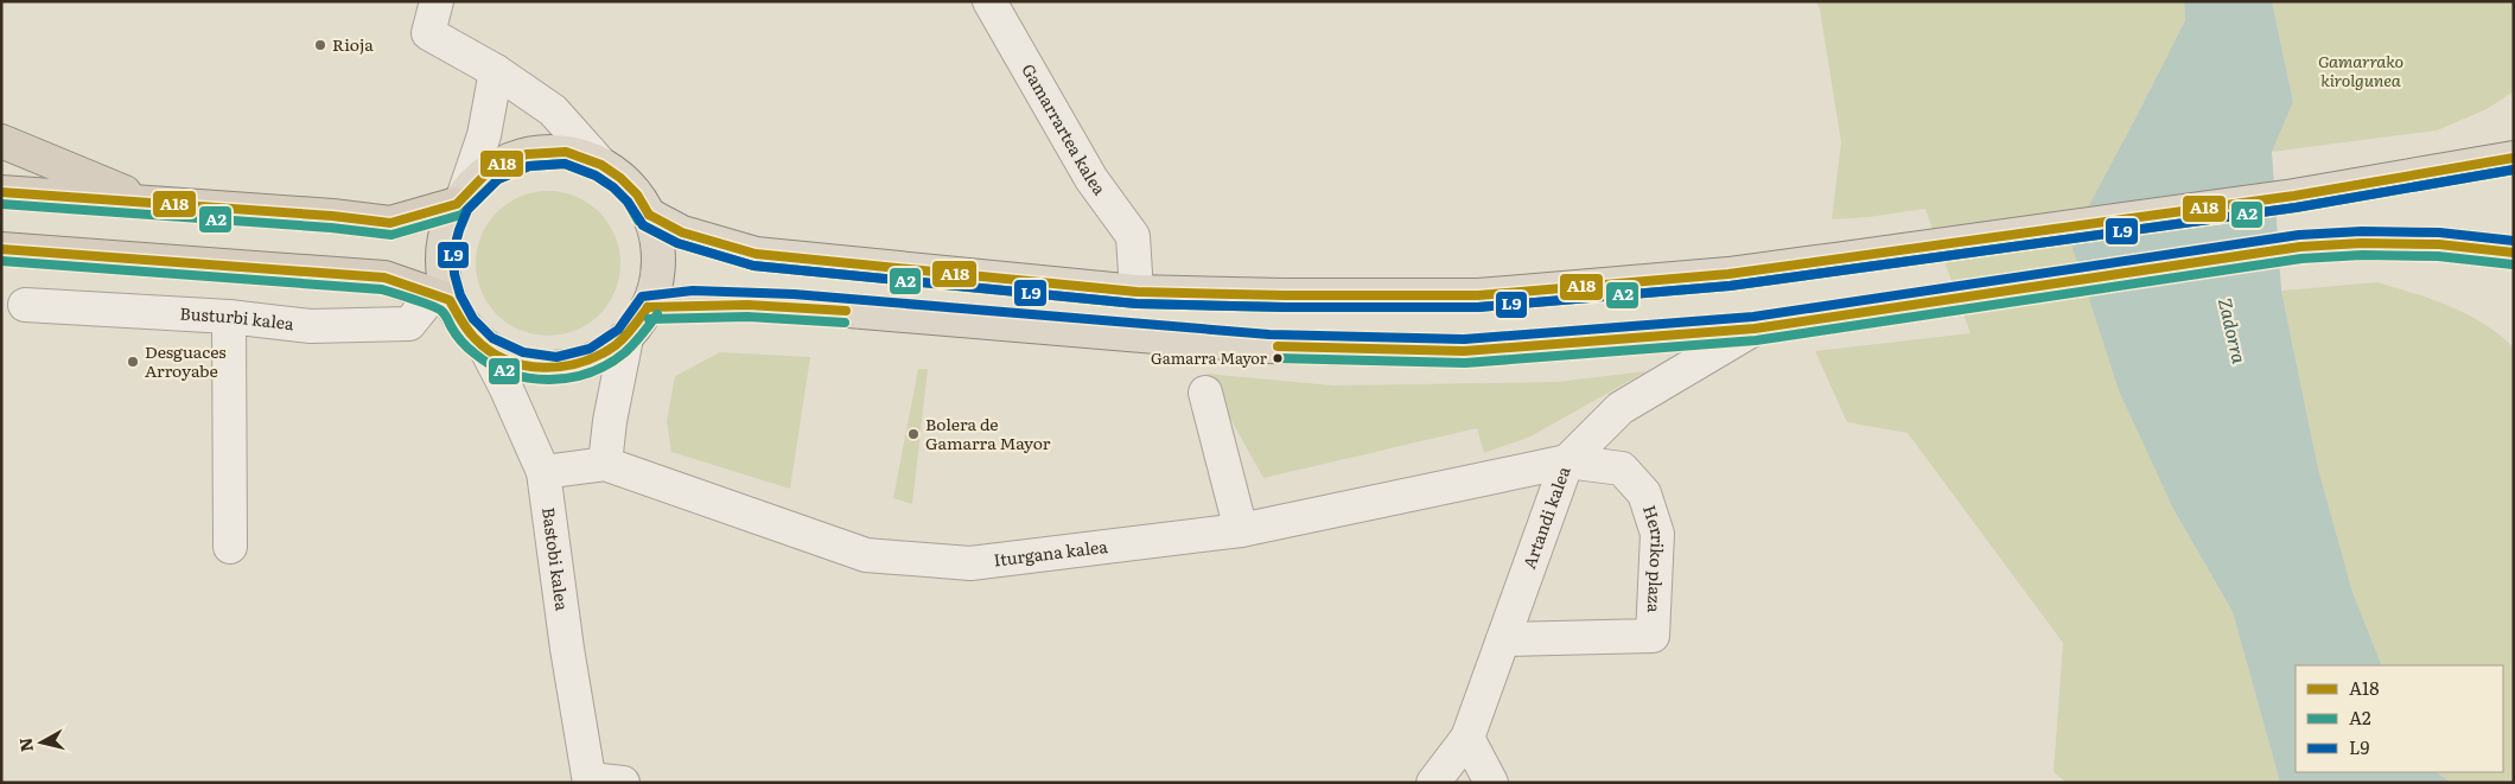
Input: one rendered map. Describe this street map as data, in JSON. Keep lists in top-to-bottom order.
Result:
{
  "streets": {
    "street": [
      "Gamarrartea kalea",
      "Busturbi kalea",
      "Artandi kalea",
      "Iturgana kalea",
      "Herriko plaza",
      "Bastobi kalea"
    ]
  },
  "crossings": [
    ["Artandi kalea", "Iturgana kalea"],
    ["Artandi kalea", "Herriko plaza"],
    ["Iturgana kalea", "Herriko plaza"],
    ["Iturgana kalea", "Bastobi kalea"]
  ],
  "water": ["Zadorra"],
  "parks": ["Gamarrako kirolgunea"],
  "places": [
    "Rioja",
    "Gamarra Mayor",
    "Desguaces Arroyabe",
    "Bolera de Gamarra Mayor"
  ],
  "lines": ["transit line A18", "transit line A2", "transit line L9"],
  "legend": ["A18", "A2", "L9"],
  "north": "left"
}
